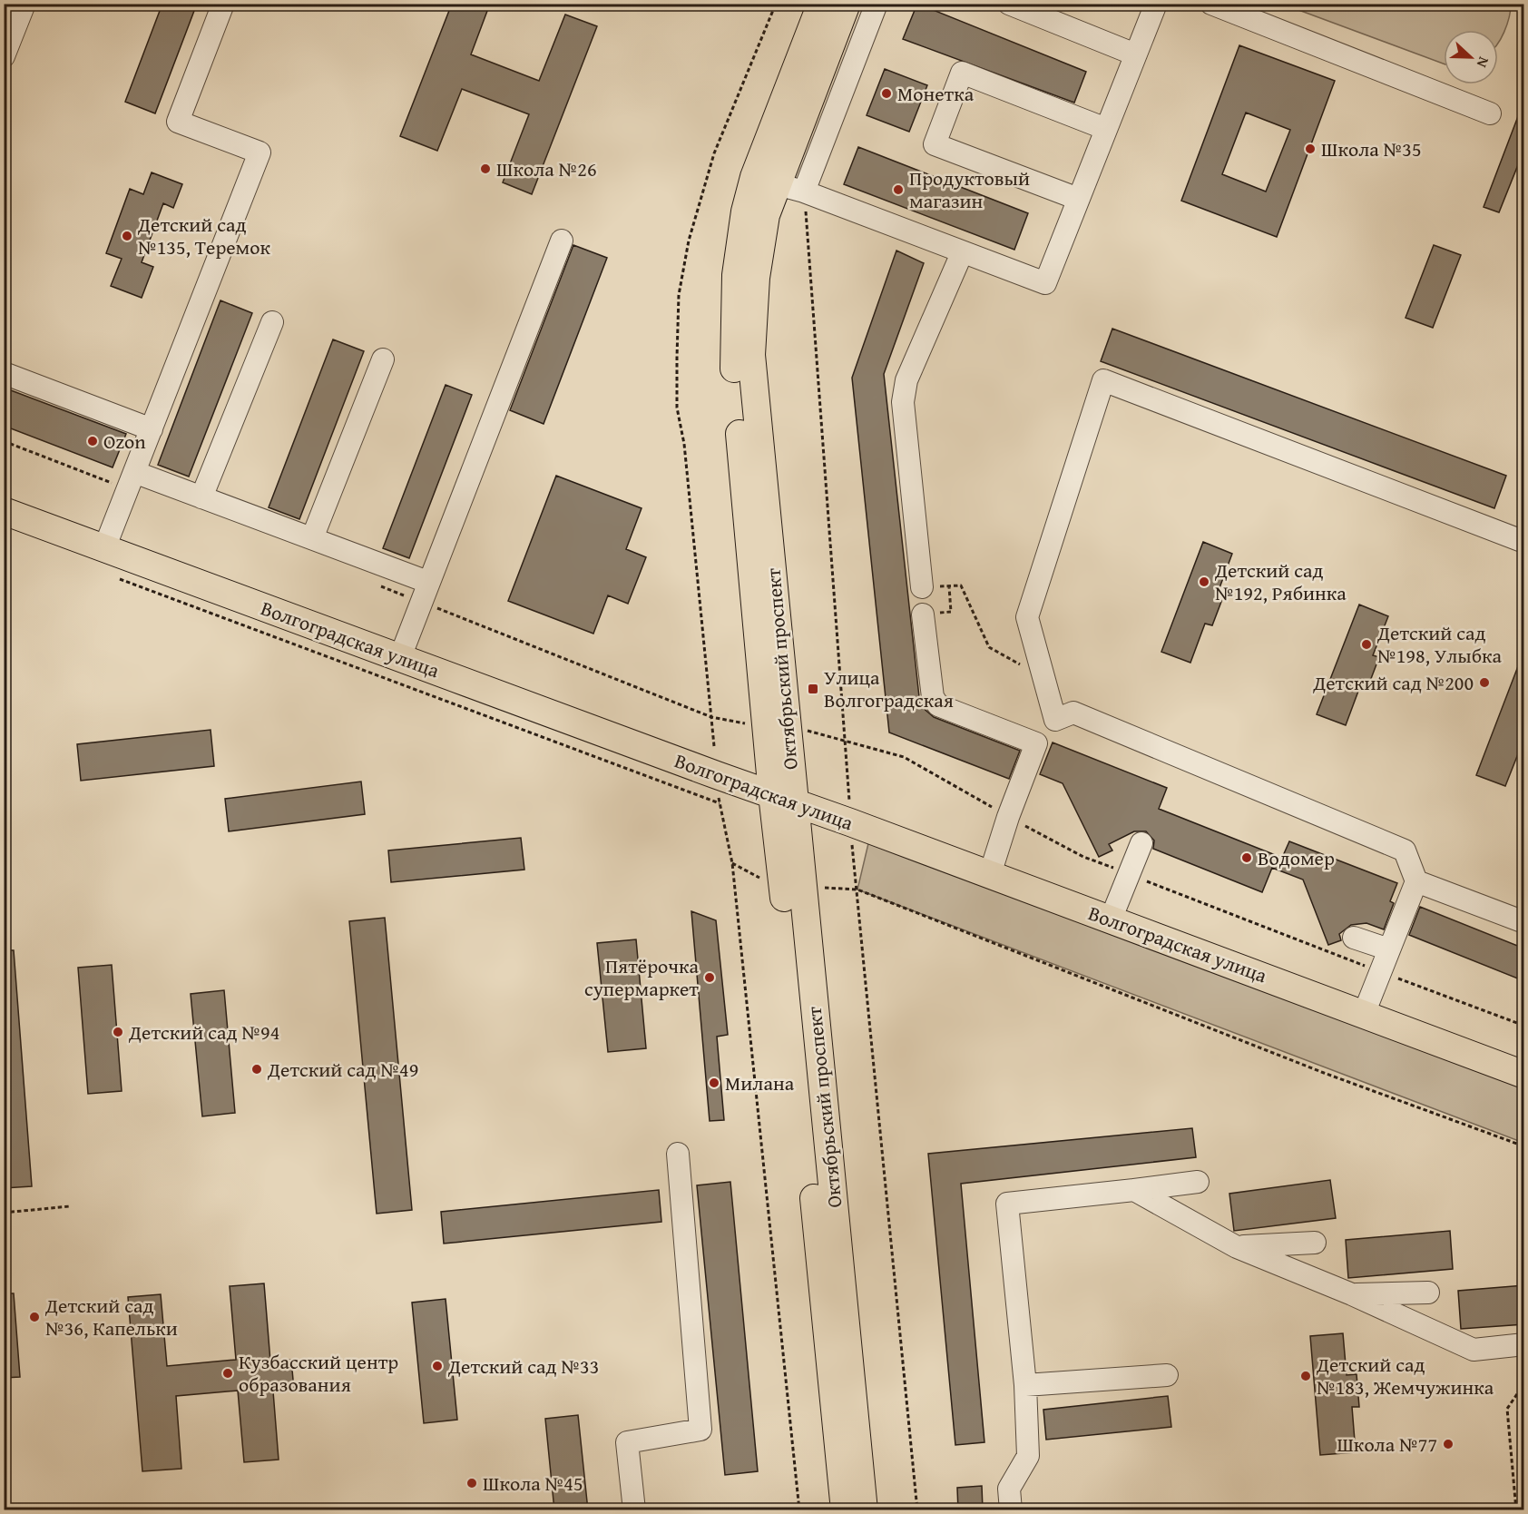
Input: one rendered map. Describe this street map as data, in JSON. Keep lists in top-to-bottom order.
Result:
{
  "streets": {
    "main road": ["Волгоградская улица", "Октябрьский проспект"]
  },
  "crossings": [
    ["Волгоградская улица", "Октябрьский проспект"]
  ],
  "places": {
    "other": [
      "Монетка",
      "Школа №35",
      "Школа №26",
      "Продуктовый магазин",
      "Детский сад №135, Теремок",
      "Ozon",
      "Детский сад №192, Рябинка",
      "Детский сад №198, Улыбка",
      "Детский сад №200",
      "Водомер",
      "Пятёрочка супермаркет",
      "Детский сад №94",
      "Детский сад №49",
      "Милана",
      "Детский сад №36, Капельки",
      "Детский сад №33",
      "Кузбасский центр образования",
      "Детский сад №183, Жемчужинка",
      "Школа №77",
      "Школа №45"
    ],
    "transit": ["Улица Волгоградская"]
  },
  "north": "right"
}
